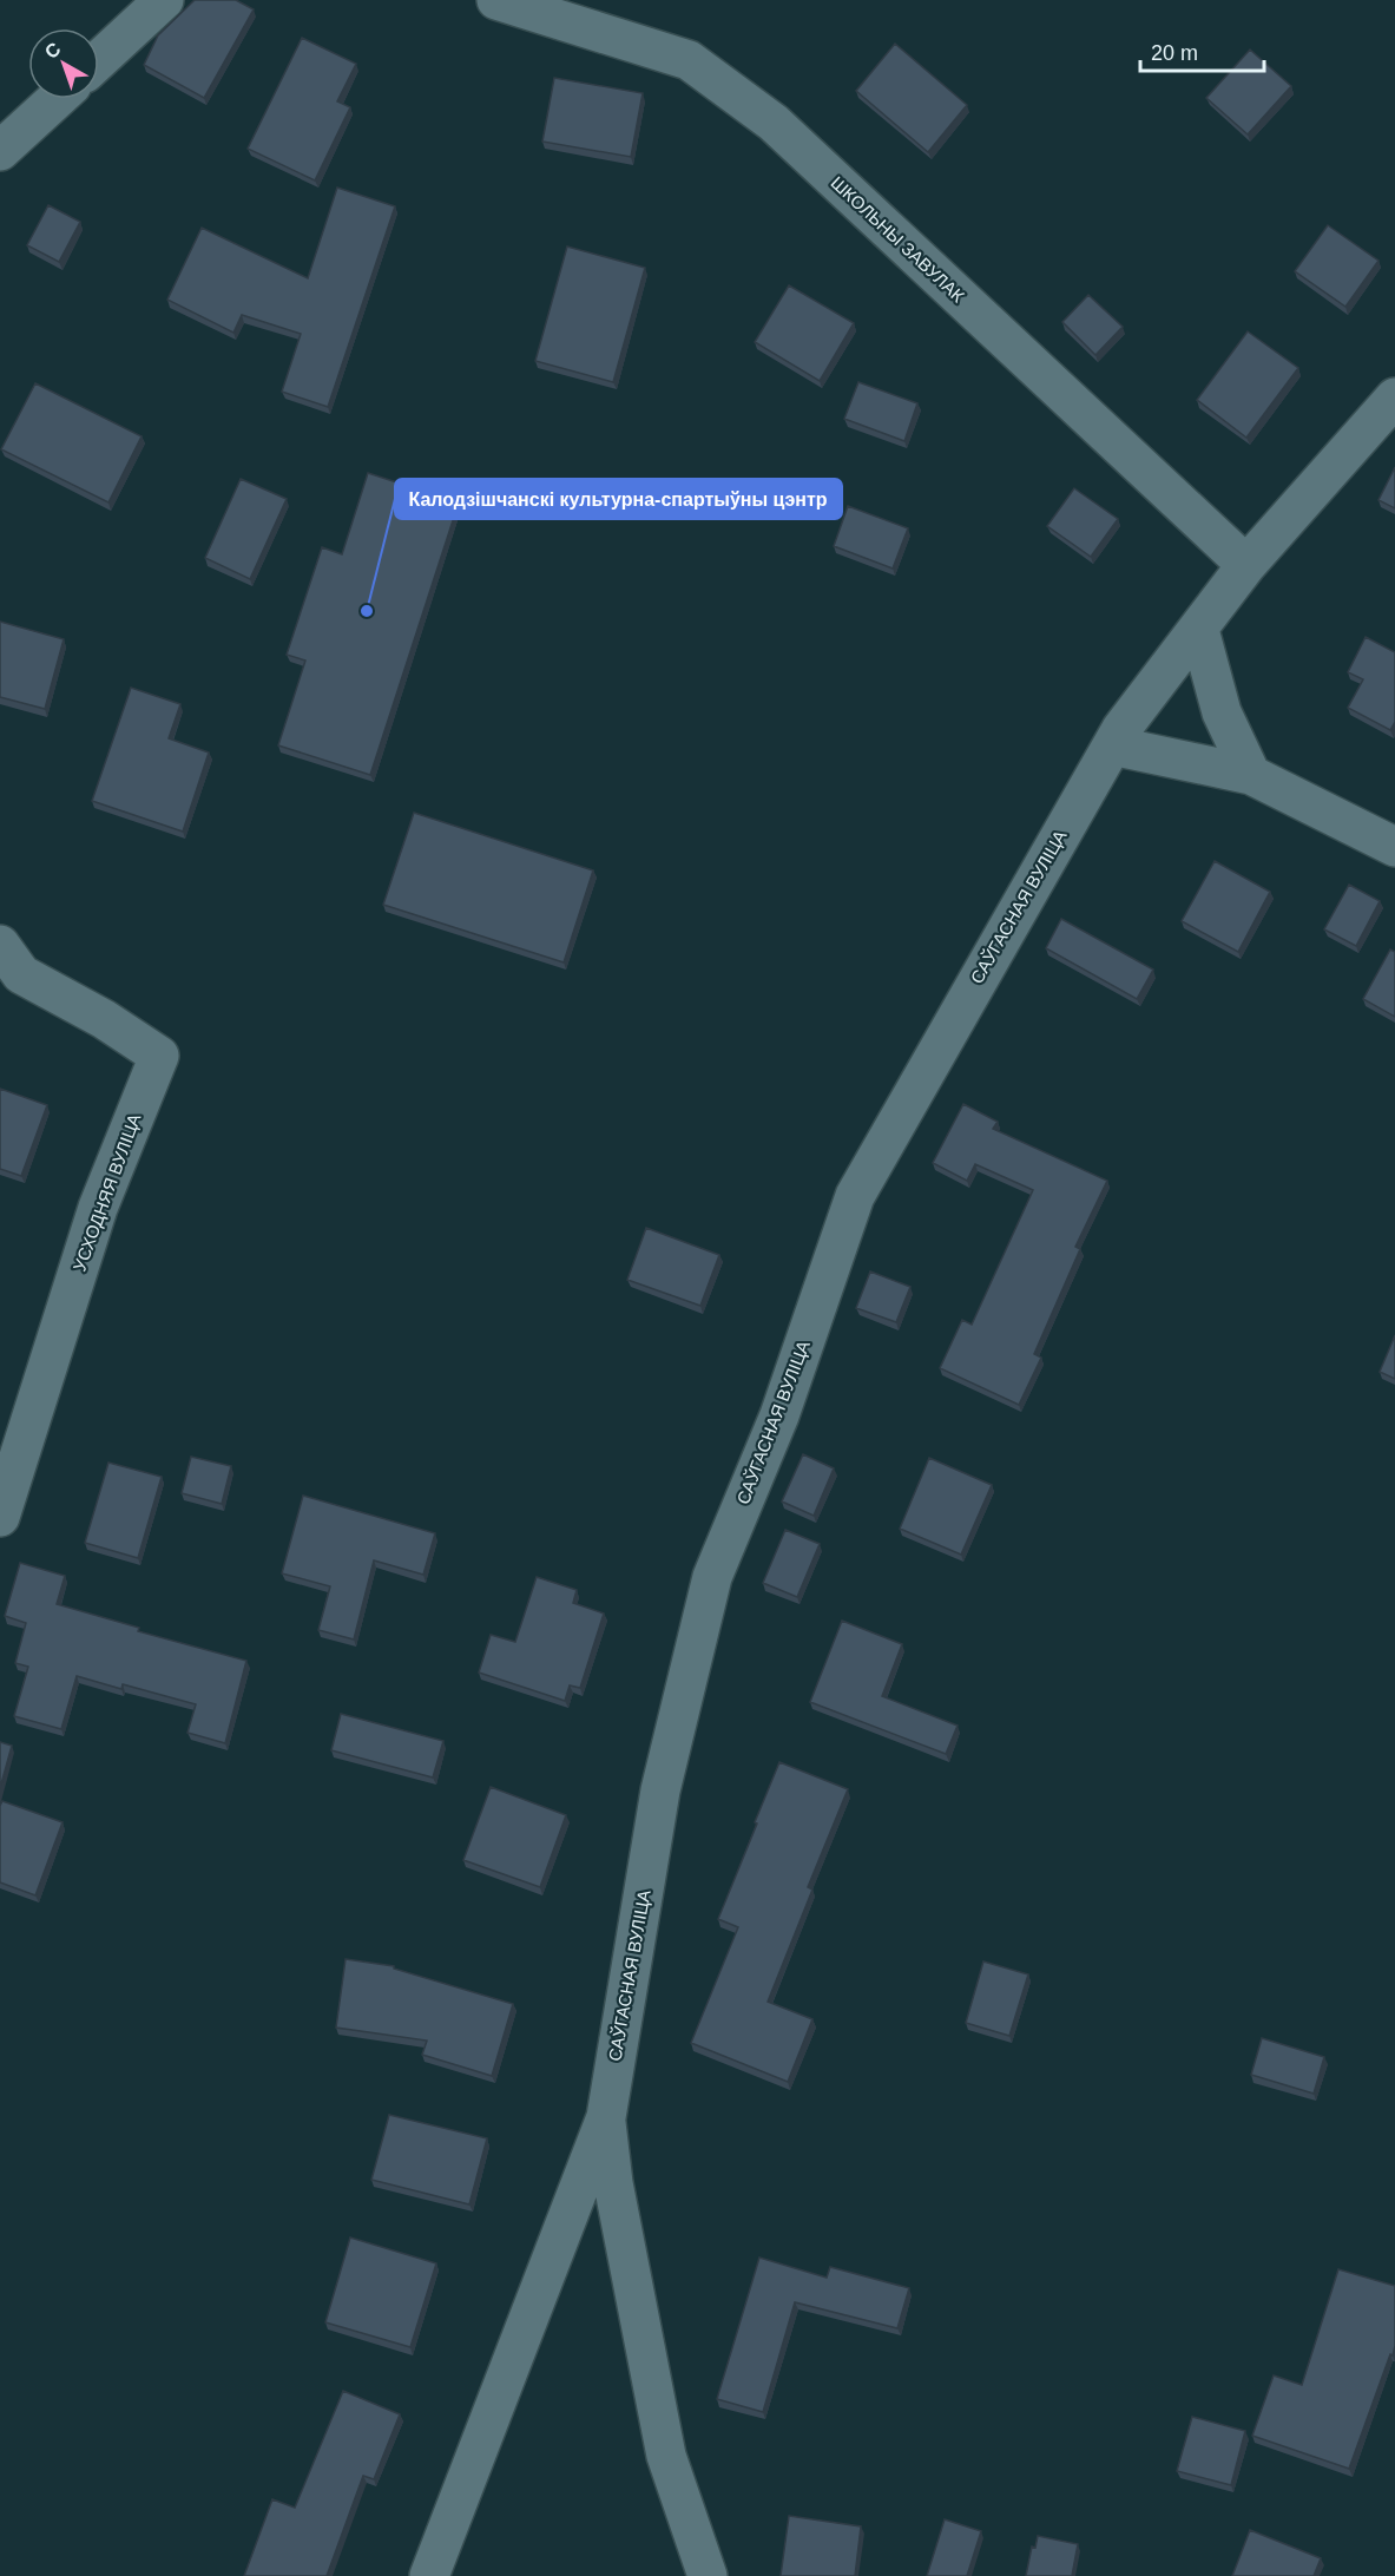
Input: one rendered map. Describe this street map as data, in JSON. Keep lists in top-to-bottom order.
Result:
{
  "streets": {
    "street": ["ШКОЛЬНЫ ЗАВУЛАК", "САЎГАСНАЯ ВУЛІЦА", "УСХОДНЯЯ ВУЛІЦА"]
  },
  "crossings": [
    ["ШКОЛЬНЫ ЗАВУЛАК", "САЎГАСНАЯ ВУЛІЦА"]
  ],
  "places": ["Калодзішчанскі культурна-спартыўны цэнтр"],
  "scale_bar": "20 m",
  "north": "top left"
}
